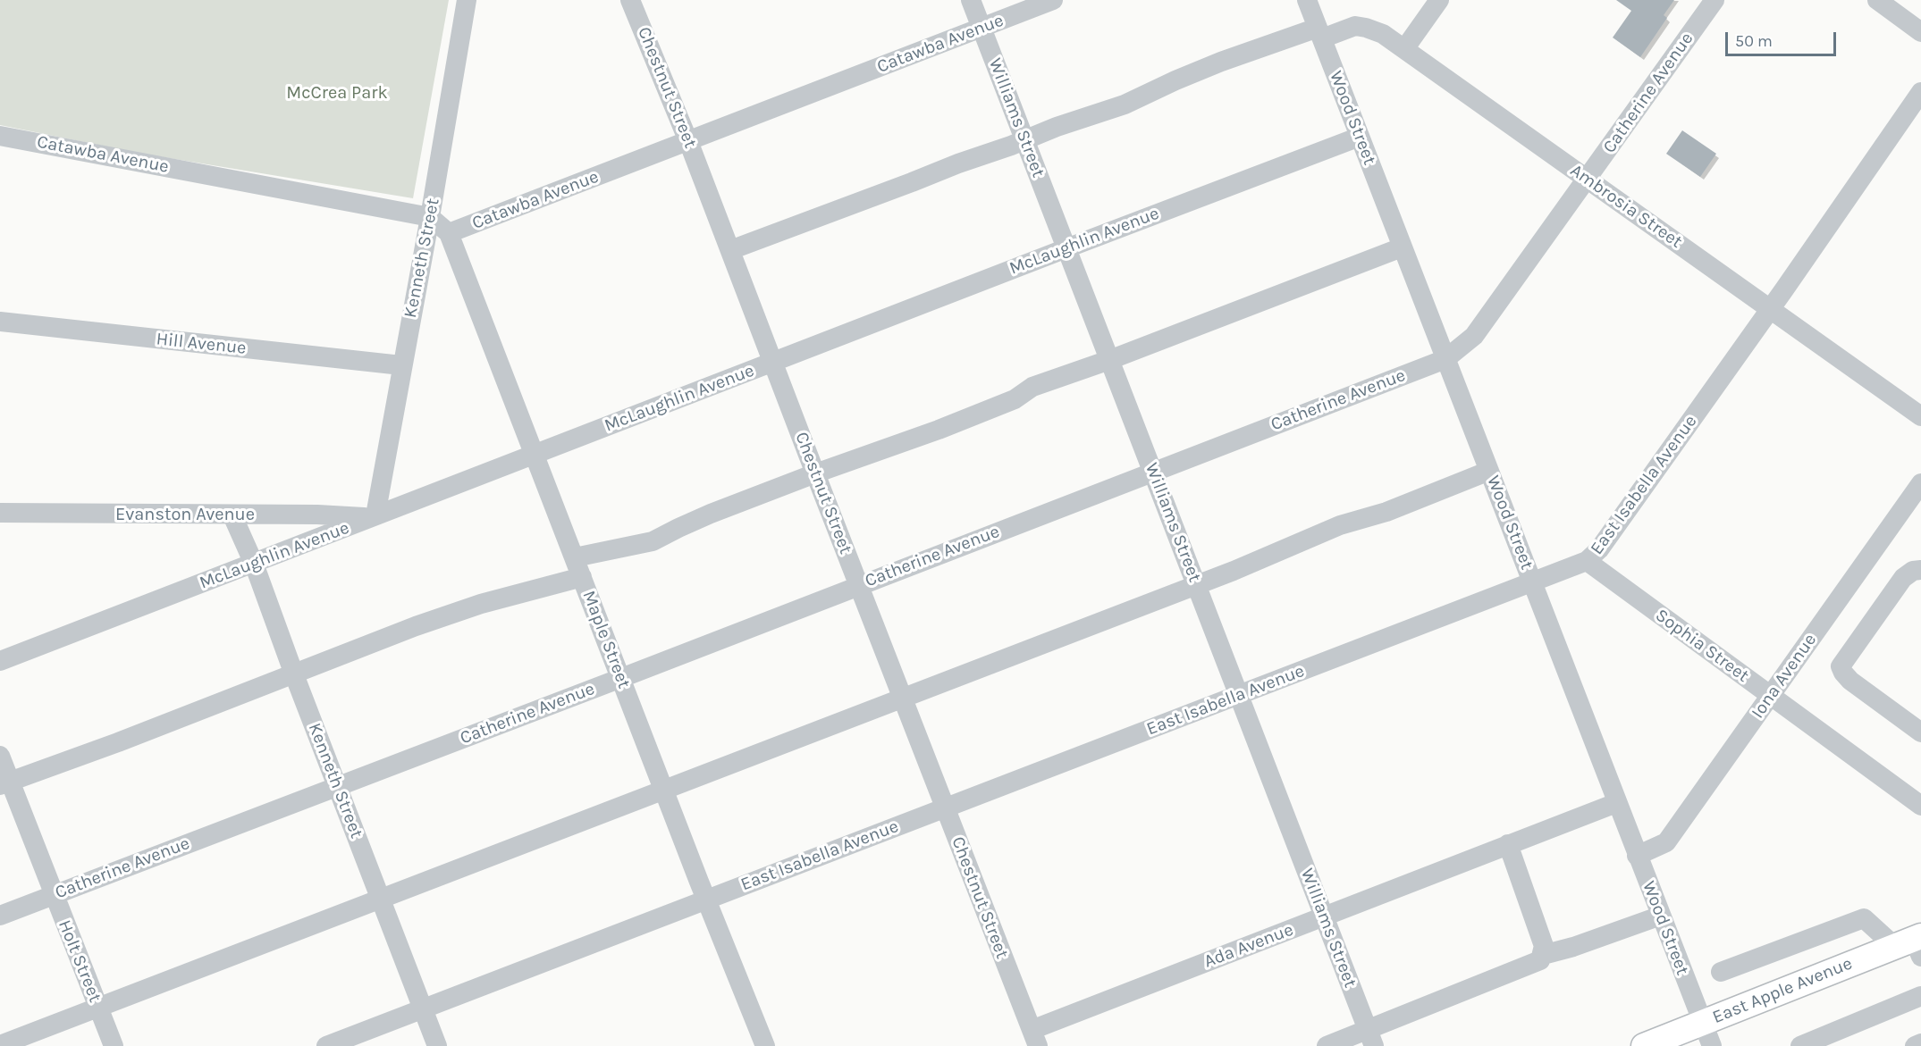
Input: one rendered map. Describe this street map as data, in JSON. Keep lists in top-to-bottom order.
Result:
{
  "streets": {
    "main road": ["East Apple Avenue"],
    "street": [
      "Catawba Avenue",
      "Chestnut Street",
      "Catherine Avenue",
      "Williams Street",
      "Wood Street",
      "Ambrosia Street",
      "McLaughlin Avenue",
      "Kenneth Street",
      "Hill Avenue",
      "East Isabella Avenue",
      "Evanston Avenue",
      "Maple Street",
      "Sophia Street",
      "Iona Avenue",
      "Ada Avenue",
      "Holt Street"
    ]
  },
  "crossings": [
    ["Catawba Avenue", "Chestnut Street"],
    ["Catawba Avenue", "Williams Street"],
    ["Catawba Avenue", "Kenneth Street"],
    ["Catawba Avenue", "Maple Street"],
    ["Chestnut Street", "Catherine Avenue"],
    ["Chestnut Street", "Ambrosia Street"],
    ["Chestnut Street", "McLaughlin Avenue"],
    ["Chestnut Street", "East Isabella Avenue"],
    ["Chestnut Street", "Ada Avenue"],
    ["Catherine Avenue", "Williams Street"],
    ["Catherine Avenue", "Wood Street"],
    ["Catherine Avenue", "Ambrosia Street"],
    ["Catherine Avenue", "Kenneth Street"],
    ["Catherine Avenue", "Maple Street"],
    ["Catherine Avenue", "Holt Street"],
    ["Williams Street", "Ambrosia Street"],
    ["Williams Street", "McLaughlin Avenue"],
    ["Williams Street", "East Isabella Avenue"],
    ["Williams Street", "Ada Avenue"],
    ["Wood Street", "Ambrosia Street"],
    ["Wood Street", "McLaughlin Avenue"],
    ["Wood Street", "East Isabella Avenue"],
    ["Wood Street", "Iona Avenue"],
    ["Wood Street", "Ada Avenue"],
    ["Wood Street", "East Apple Avenue"],
    ["Ambrosia Street", "East Isabella Avenue"],
    ["McLaughlin Avenue", "Kenneth Street"],
    ["McLaughlin Avenue", "Evanston Avenue"],
    ["McLaughlin Avenue", "Maple Street"],
    ["Kenneth Street", "Hill Avenue"],
    ["Kenneth Street", "East Isabella Avenue"],
    ["Kenneth Street", "Evanston Avenue"],
    ["East Isabella Avenue", "Maple Street"],
    ["East Isabella Avenue", "Sophia Street"],
    ["Sophia Street", "Iona Avenue"]
  ],
  "parks": ["McCrea Park"],
  "scale_bar": "50 m"
}
